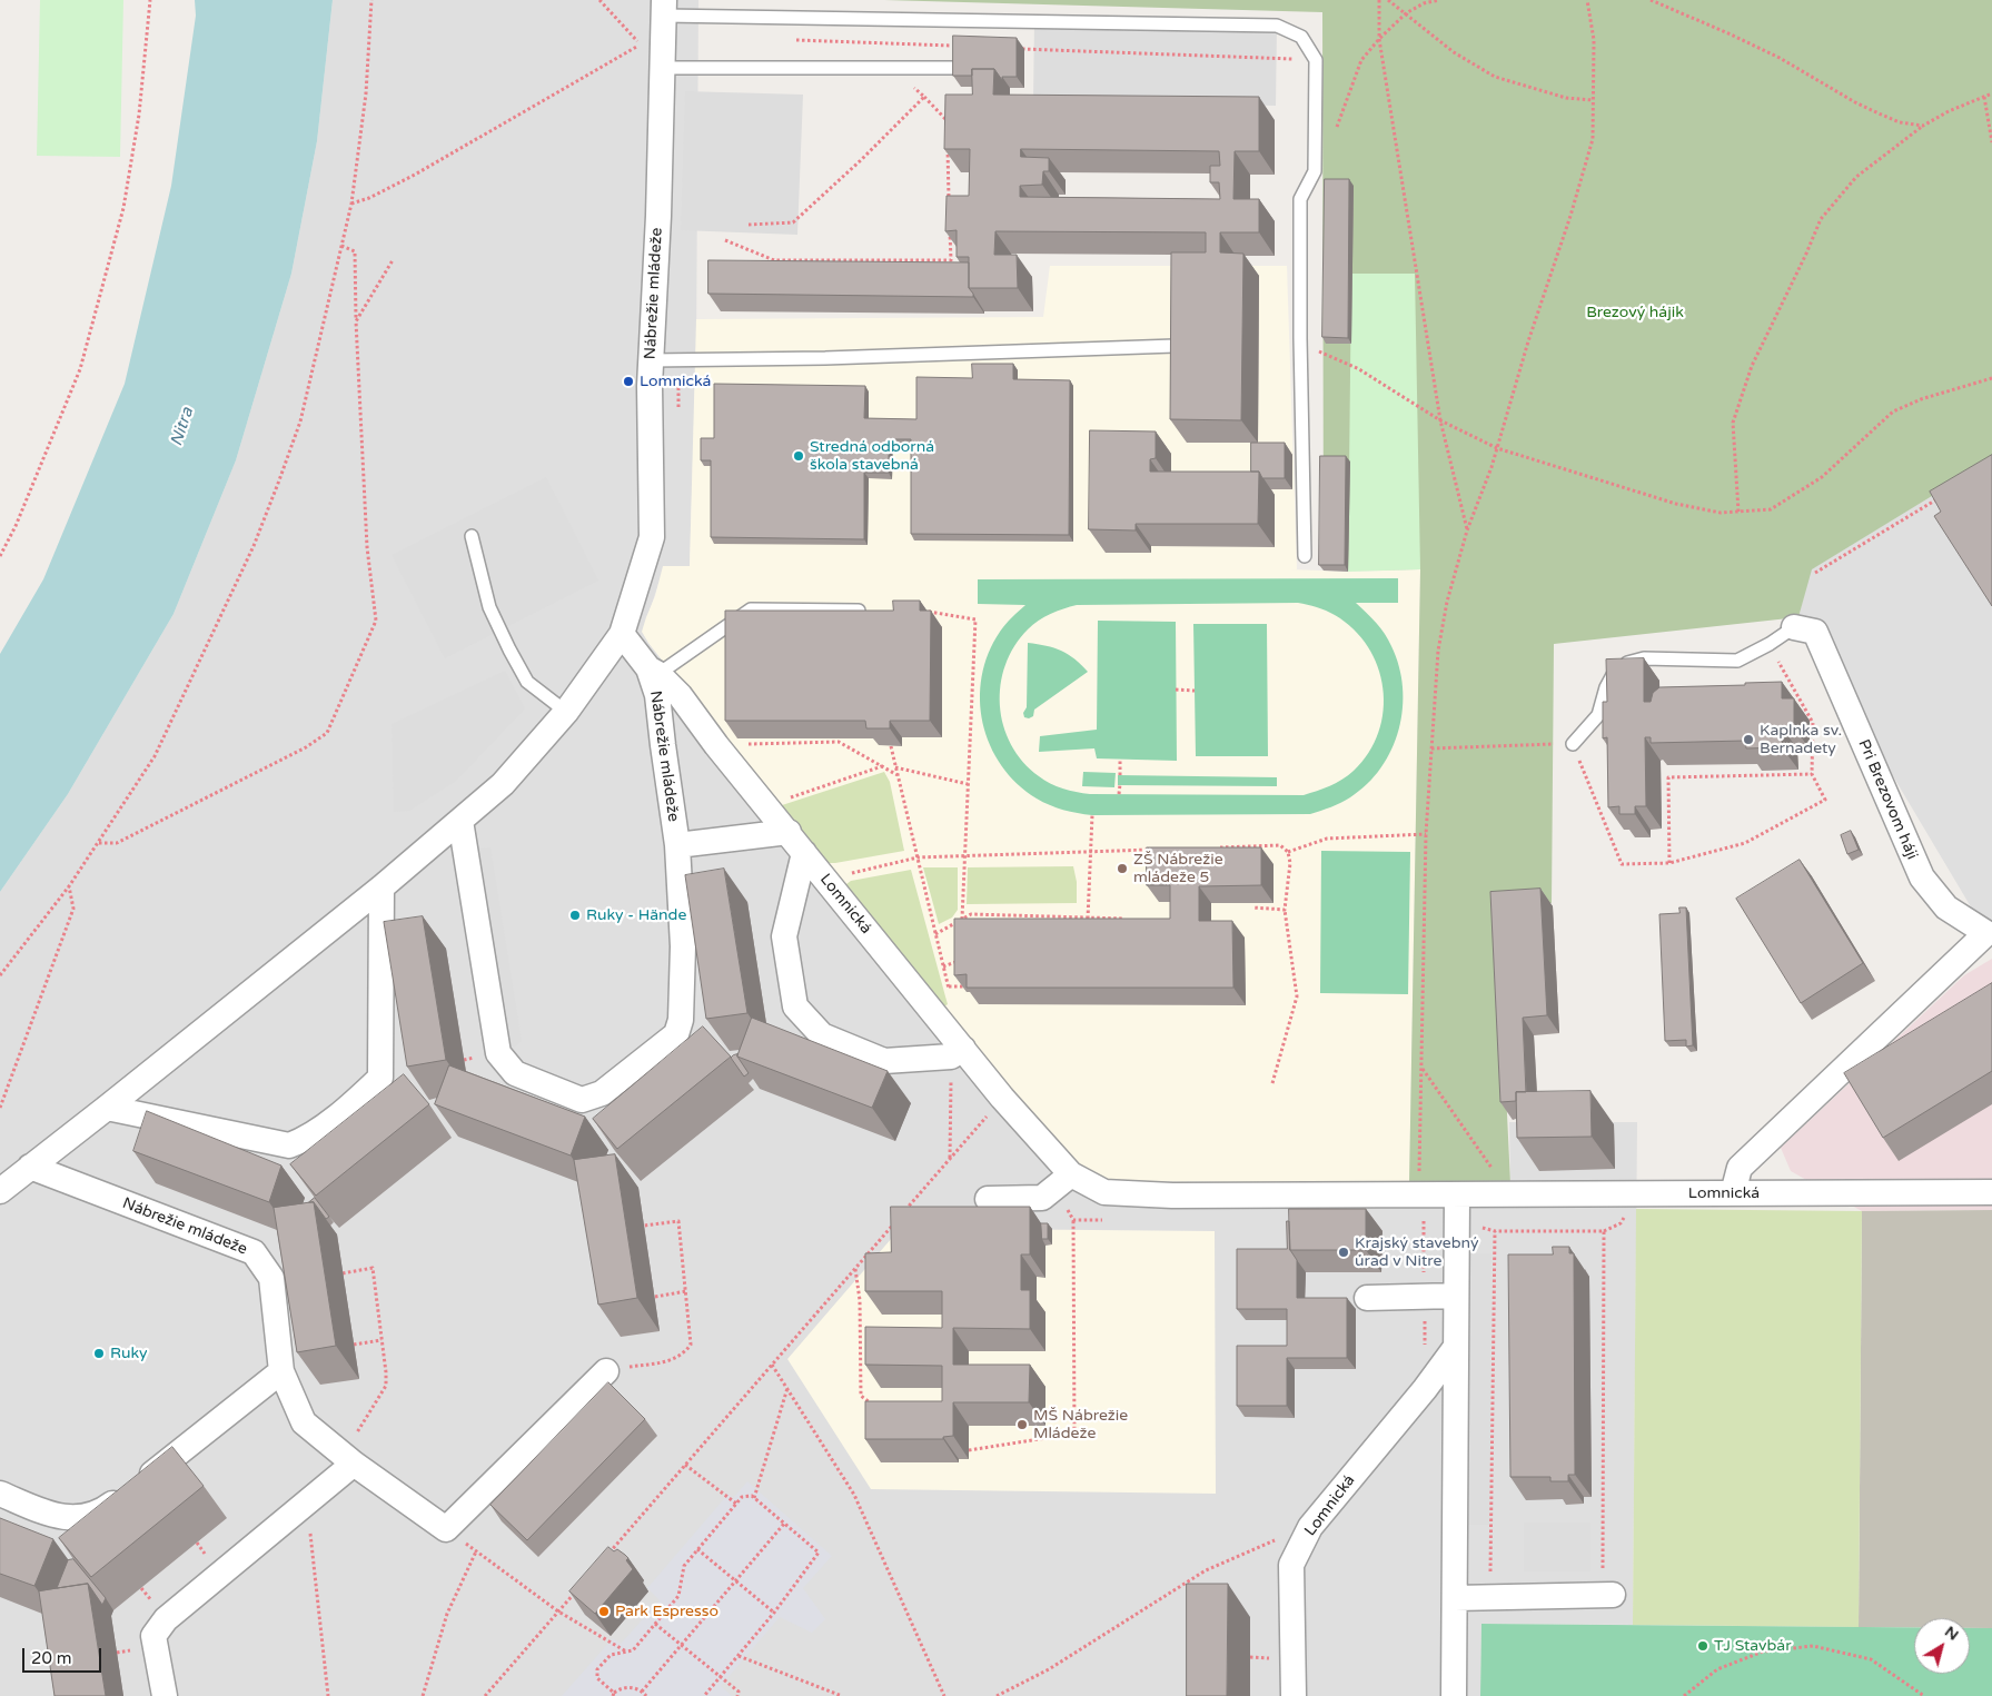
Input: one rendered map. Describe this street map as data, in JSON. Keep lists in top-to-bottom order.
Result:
{
  "streets": {
    "street": ["Nábrežie mládeže", "Pri Brezovom háji", "Lomnická"]
  },
  "crossings": [
    ["Nábrežie mládeže", "Lomnická"],
    ["Pri Brezovom háji", "Lomnická"]
  ],
  "water": ["Nitra"],
  "parks": ["Brezový hájik"],
  "places": [
    "Lomnická",
    "Stredná odborná škola stavebná",
    "Kaplnka sv. Bernadety",
    "ZŠ Nábrežie mládeže 5",
    "Ruky - Hände",
    "Krajský stavebný úrad v Nitre",
    "Ruky",
    "MŠ Nábrežie Mládeže",
    "Park Espresso",
    "TJ Stavbár"
  ],
  "scale_bar": "20 m",
  "north": "top right"
}
